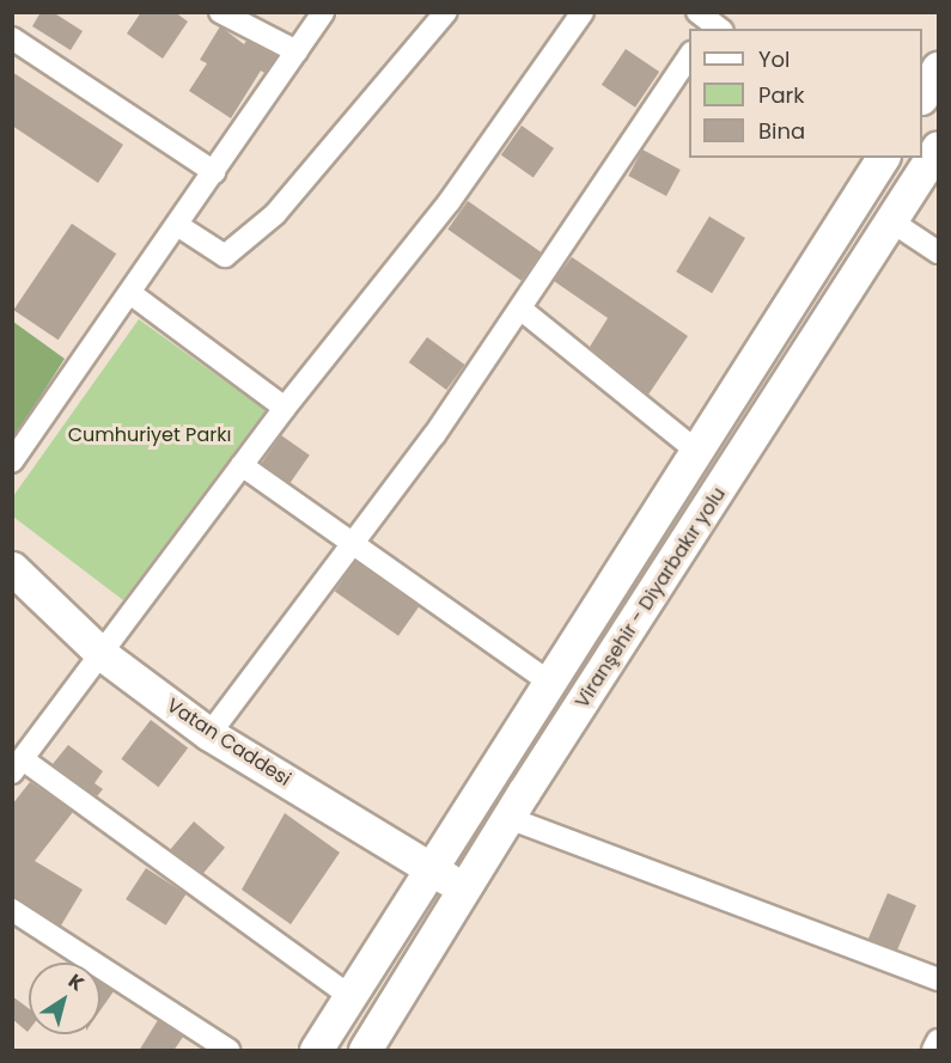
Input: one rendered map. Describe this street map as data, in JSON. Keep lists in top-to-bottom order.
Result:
{
  "streets": {
    "main road": ["Viranşehir - Diyarbakır yolu", "Vatan Caddesi"]
  },
  "crossings": [
    ["Viranşehir - Diyarbakır yolu", "Vatan Caddesi"]
  ],
  "parks": ["Cumhuriyet Parkı"],
  "legend": ["Yol", "Park", "Bina"],
  "north": "top right"
}
